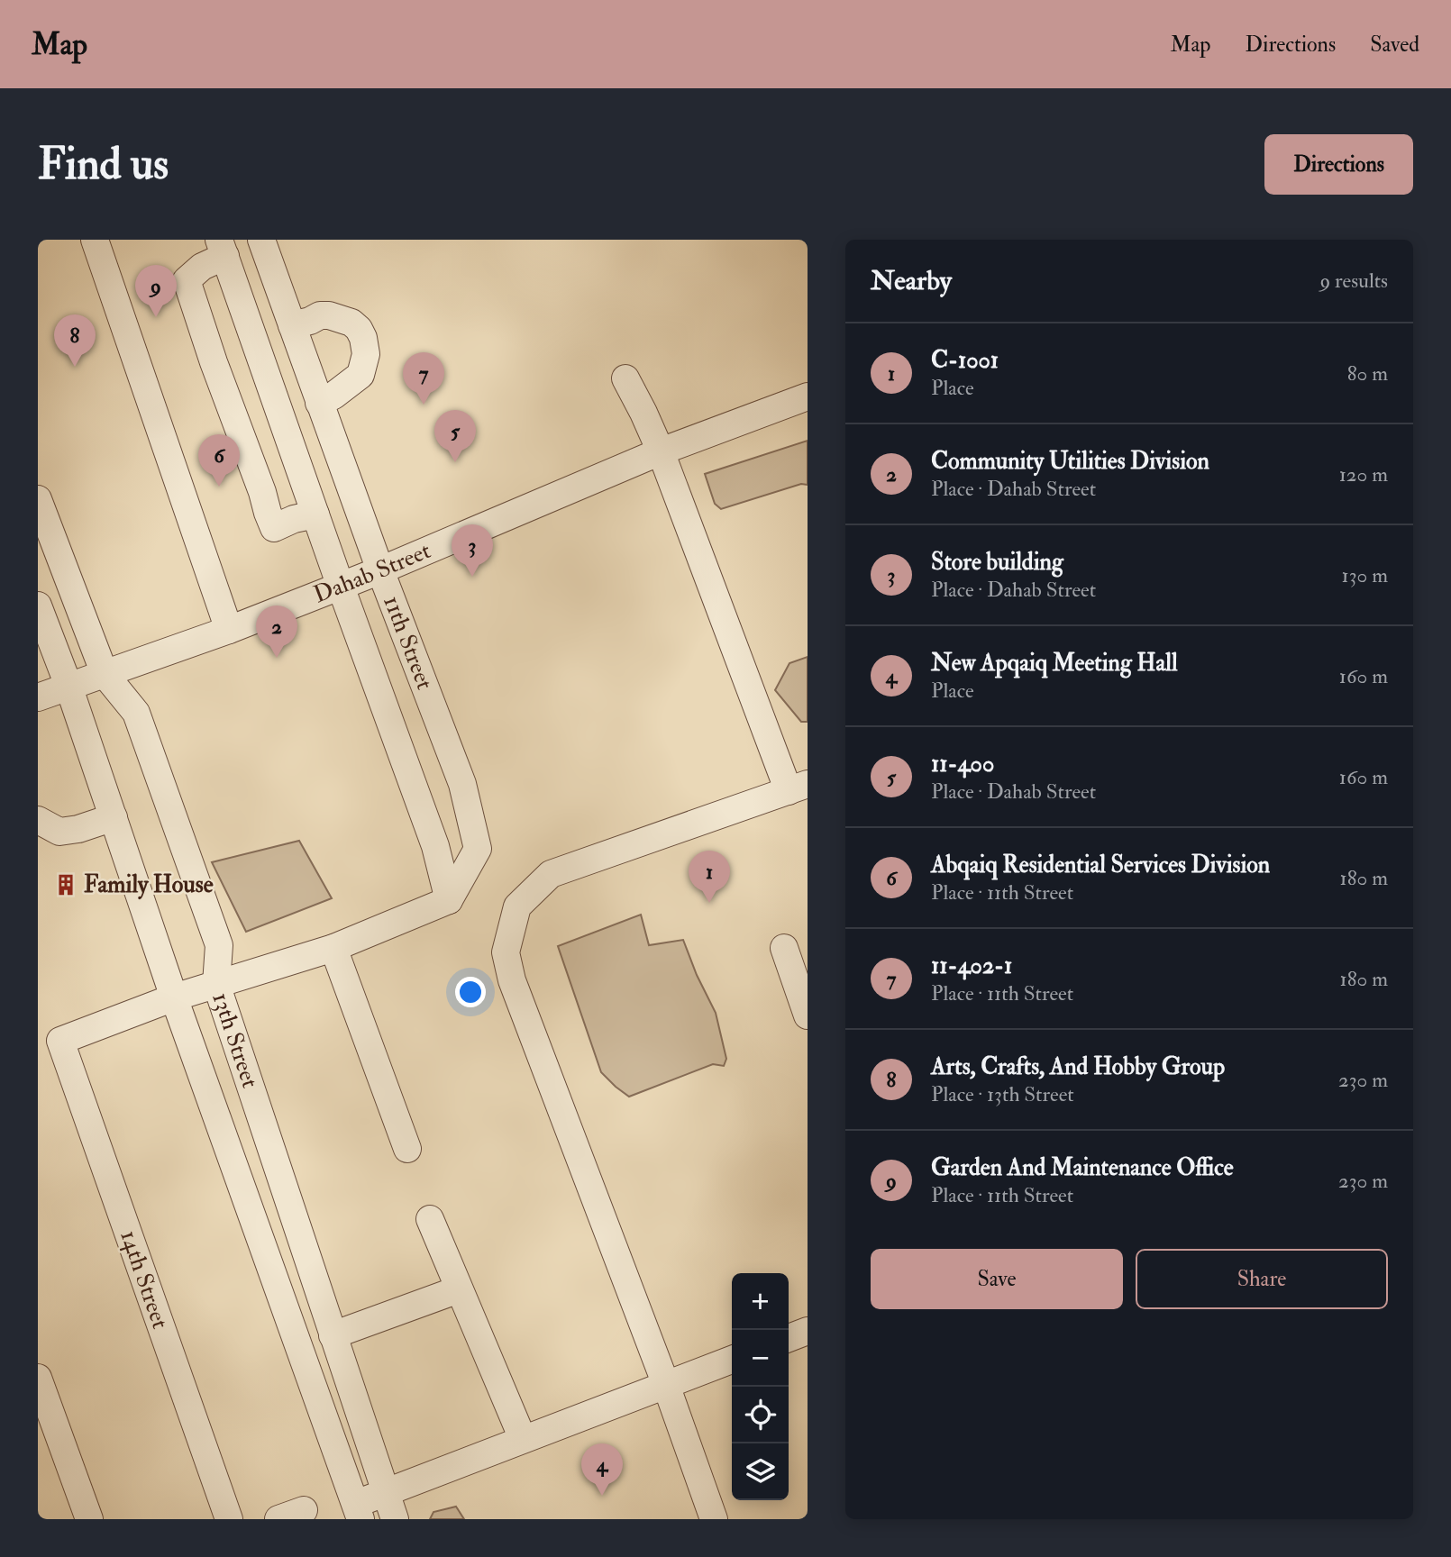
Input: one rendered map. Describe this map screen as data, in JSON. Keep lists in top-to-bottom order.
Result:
{
  "streets": {
    "street": [
      "Dahab Street",
      "11th Street",
      "13th Street",
      "14th Street"
    ]
  },
  "crossings": [
    ["Dahab Street", "11th Street"],
    ["Dahab Street", "13th Street"],
    ["13th Street", "14th Street"]
  ],
  "places": {
    "building": ["Family House"]
  },
  "page": {
    "header": "Map",
    "nav": ["Map", "Directions", "Saved"],
    "buttons": [
      "Directions",
      ["Save", "Share"]
    ],
    "title": "Find us",
    "heading": ["Nearby", "9 results"],
    "pins": [
      "9",
      "8",
      "7",
      "5",
      "6",
      "3",
      "2",
      "1",
      "4"
    ],
    "list": [
      {
        "mark": "1",
        "name": "C-1001",
        "note": "Place",
        "value": "80 m"
      },
      {
        "mark": "2",
        "name": "Community Utilities Division",
        "note": "Place · Dahab Street",
        "value": "120 m"
      },
      {
        "mark": "3",
        "name": "Store building",
        "note": "Place · Dahab Street",
        "value": "130 m"
      },
      {
        "mark": "4",
        "name": "New Apqaiq Meeting Hall",
        "note": "Place",
        "value": "160 m"
      },
      {
        "mark": "5",
        "name": "11-400",
        "note": "Place · Dahab Street",
        "value": "160 m"
      },
      {
        "mark": "6",
        "name": "Abqaiq Residential Services Division",
        "note": "Place · 11th Street",
        "value": "180 m"
      },
      {
        "mark": "7",
        "name": "11-402-1",
        "note": "Place · 11th Street",
        "value": "180 m"
      },
      {
        "mark": "8",
        "name": "Arts, Crafts, And Hobby Group",
        "note": "Place · 13th Street",
        "value": "230 m"
      },
      {
        "mark": "9",
        "name": "Garden And Maintenance Office",
        "note": "Place · 11th Street",
        "value": "230 m"
      }
    ],
    "map_buttons": ["+", "−"]
  }
}
